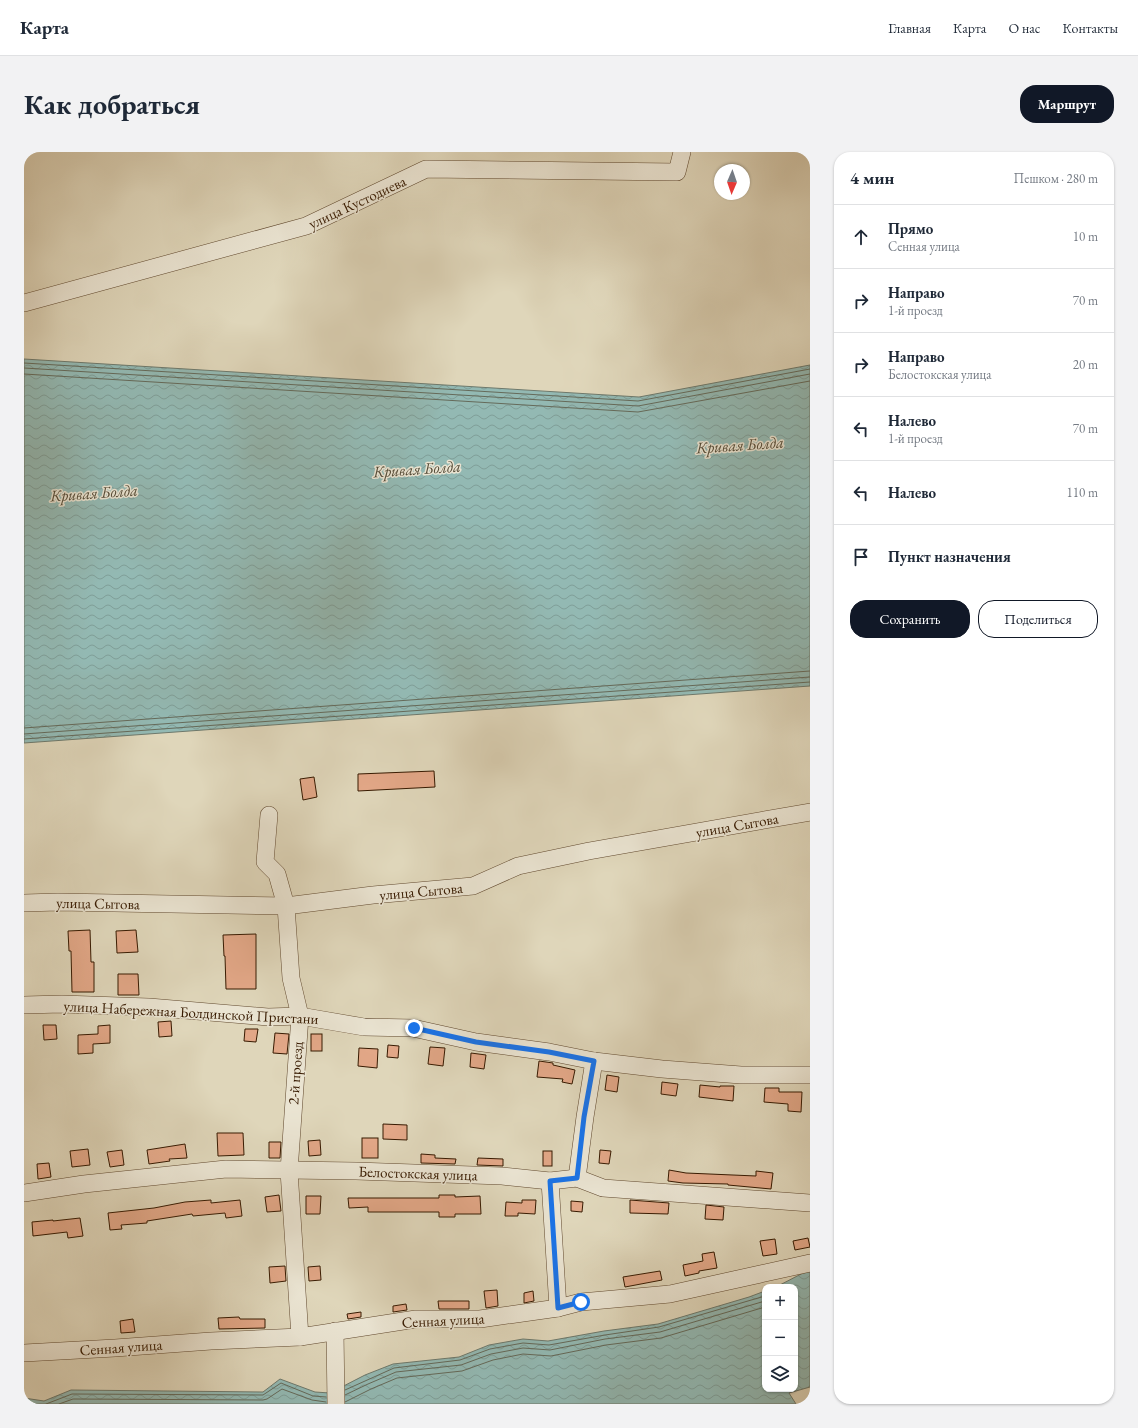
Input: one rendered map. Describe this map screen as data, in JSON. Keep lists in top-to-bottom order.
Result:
{
  "streets": {
    "street": [
      "улица Кустодиева",
      "улица Сытова",
      "улица Набережная Болдинской Пристани",
      "2-й проезд",
      "Белостокская улица",
      "Сенная улица"
    ]
  },
  "crossings": [
    ["улица Сытова", "2-й проезд"],
    ["улица Набережная Болдинской Пристани", "2-й проезд"],
    ["2-й проезд", "Белостокская улица"],
    ["2-й проезд", "Сенная улица"]
  ],
  "water": ["Кривая Болда"],
  "north": "bottom",
  "page": {
    "header": "Карта",
    "nav": [
      "Главная",
      "Карта",
      "О нас",
      "Контакты"
    ],
    "buttons": [
      "Маршрут",
      ["Сохранить", "Поделиться"]
    ],
    "title": "Как добраться",
    "heading": ["4 мин", "Пешком · 280 m"],
    "list": [
      ["Прямо", "Сенная улица", "10 m"],
      ["Направо", "1-й проезд", "70 m"],
      ["Направо", "Белостокская улица", "20 m"],
      ["Налево", "1-й проезд", "70 m"],
      ["Налево", "110 m"],
      "Пункт назначения"
    ],
    "map_buttons": ["+", "−"]
  }
}
